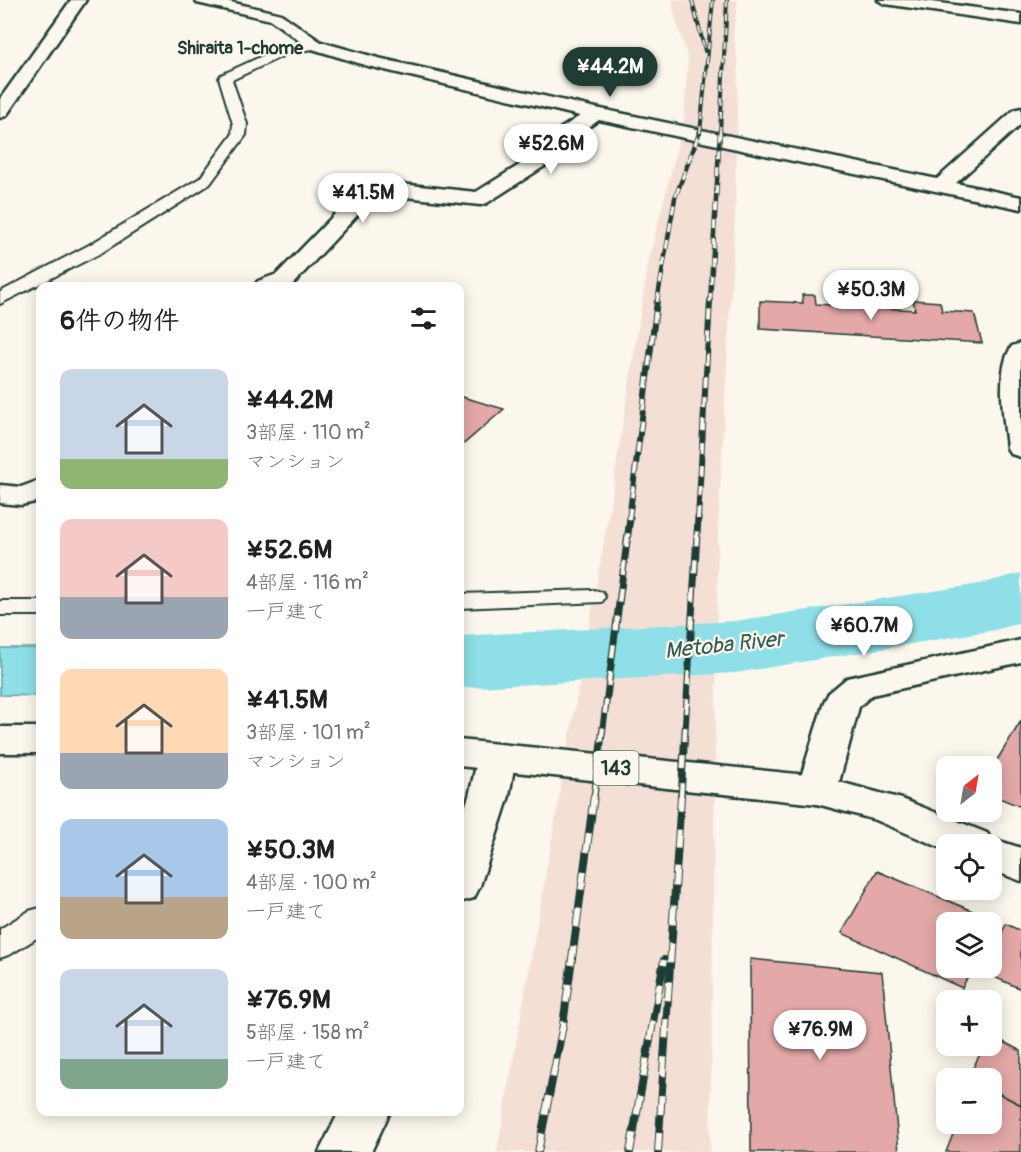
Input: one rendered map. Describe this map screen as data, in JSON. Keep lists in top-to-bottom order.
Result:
{
  "streets": {
    "main road": ["143"]
  },
  "districts": ["Shiraita 1-chome"],
  "water": ["Metoba River"],
  "north": "top right",
  "page": {
    "price": [
      "¥44.2M",
      "¥52.6M",
      "¥41.5M",
      "¥50.3M",
      "¥60.7M",
      "¥76.9M"
    ],
    "heading": "6件の物件",
    "list": [
      {
        "name": "¥44.2M",
        "note": "3部屋 · 110 m² · マンション"
      },
      {
        "name": "¥52.6M",
        "note": "4部屋 · 116 m² · 一戸建て"
      },
      {
        "name": "¥41.5M",
        "note": "3部屋 · 101 m² · マンション"
      },
      {
        "name": "¥50.3M",
        "note": "4部屋 · 100 m² · 一戸建て"
      },
      {
        "name": "¥76.9M",
        "note": "5部屋 · 158 m² · 一戸建て"
      }
    ],
    "map_buttons": ["+", "−"]
  }
}
